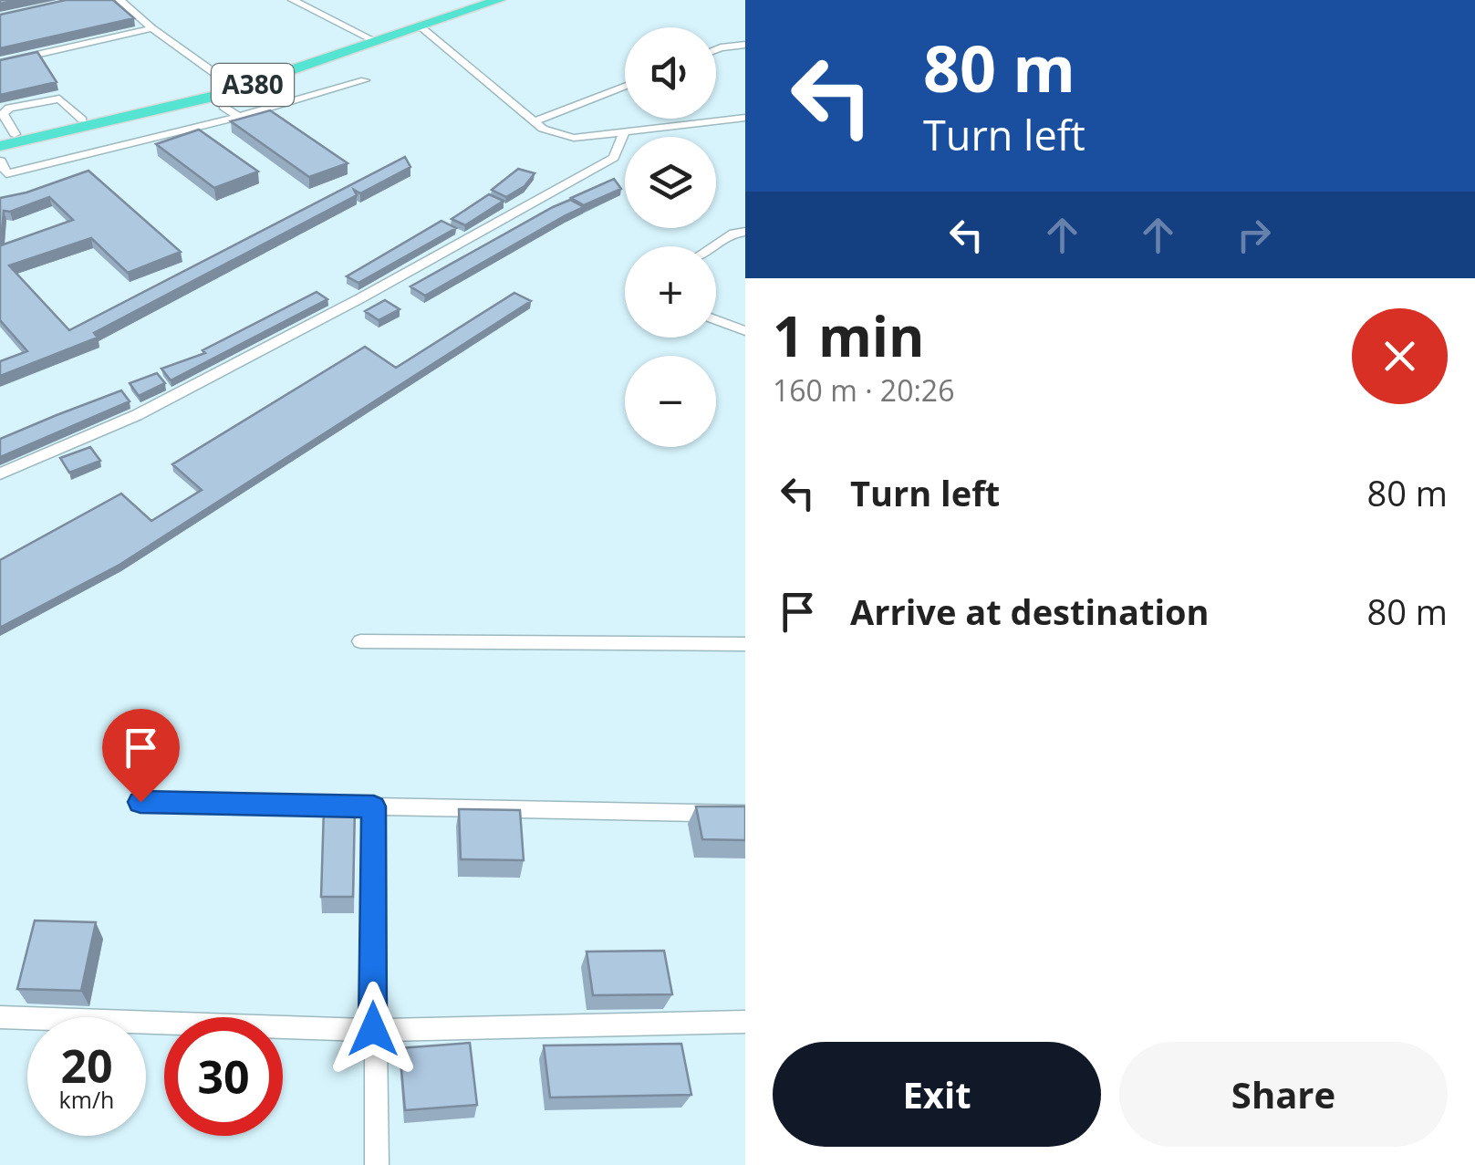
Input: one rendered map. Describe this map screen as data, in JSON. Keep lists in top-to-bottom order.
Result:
{
  "streets": {
    "highway": ["A380"]
  },
  "page": {
    "turn": ["80 m", "Turn left"],
    "map_buttons": ["+", "−"],
    "heading": ["1 min", "160 m · 20:26"],
    "list": [
      {
        "name": "Turn left",
        "value": "80 m"
      },
      {
        "name": "Arrive at destination",
        "value": "80 m"
      }
    ],
    "speed": "20 km/h",
    "limit": "30",
    "buttons": ["Exit", "Share"]
  }
}
